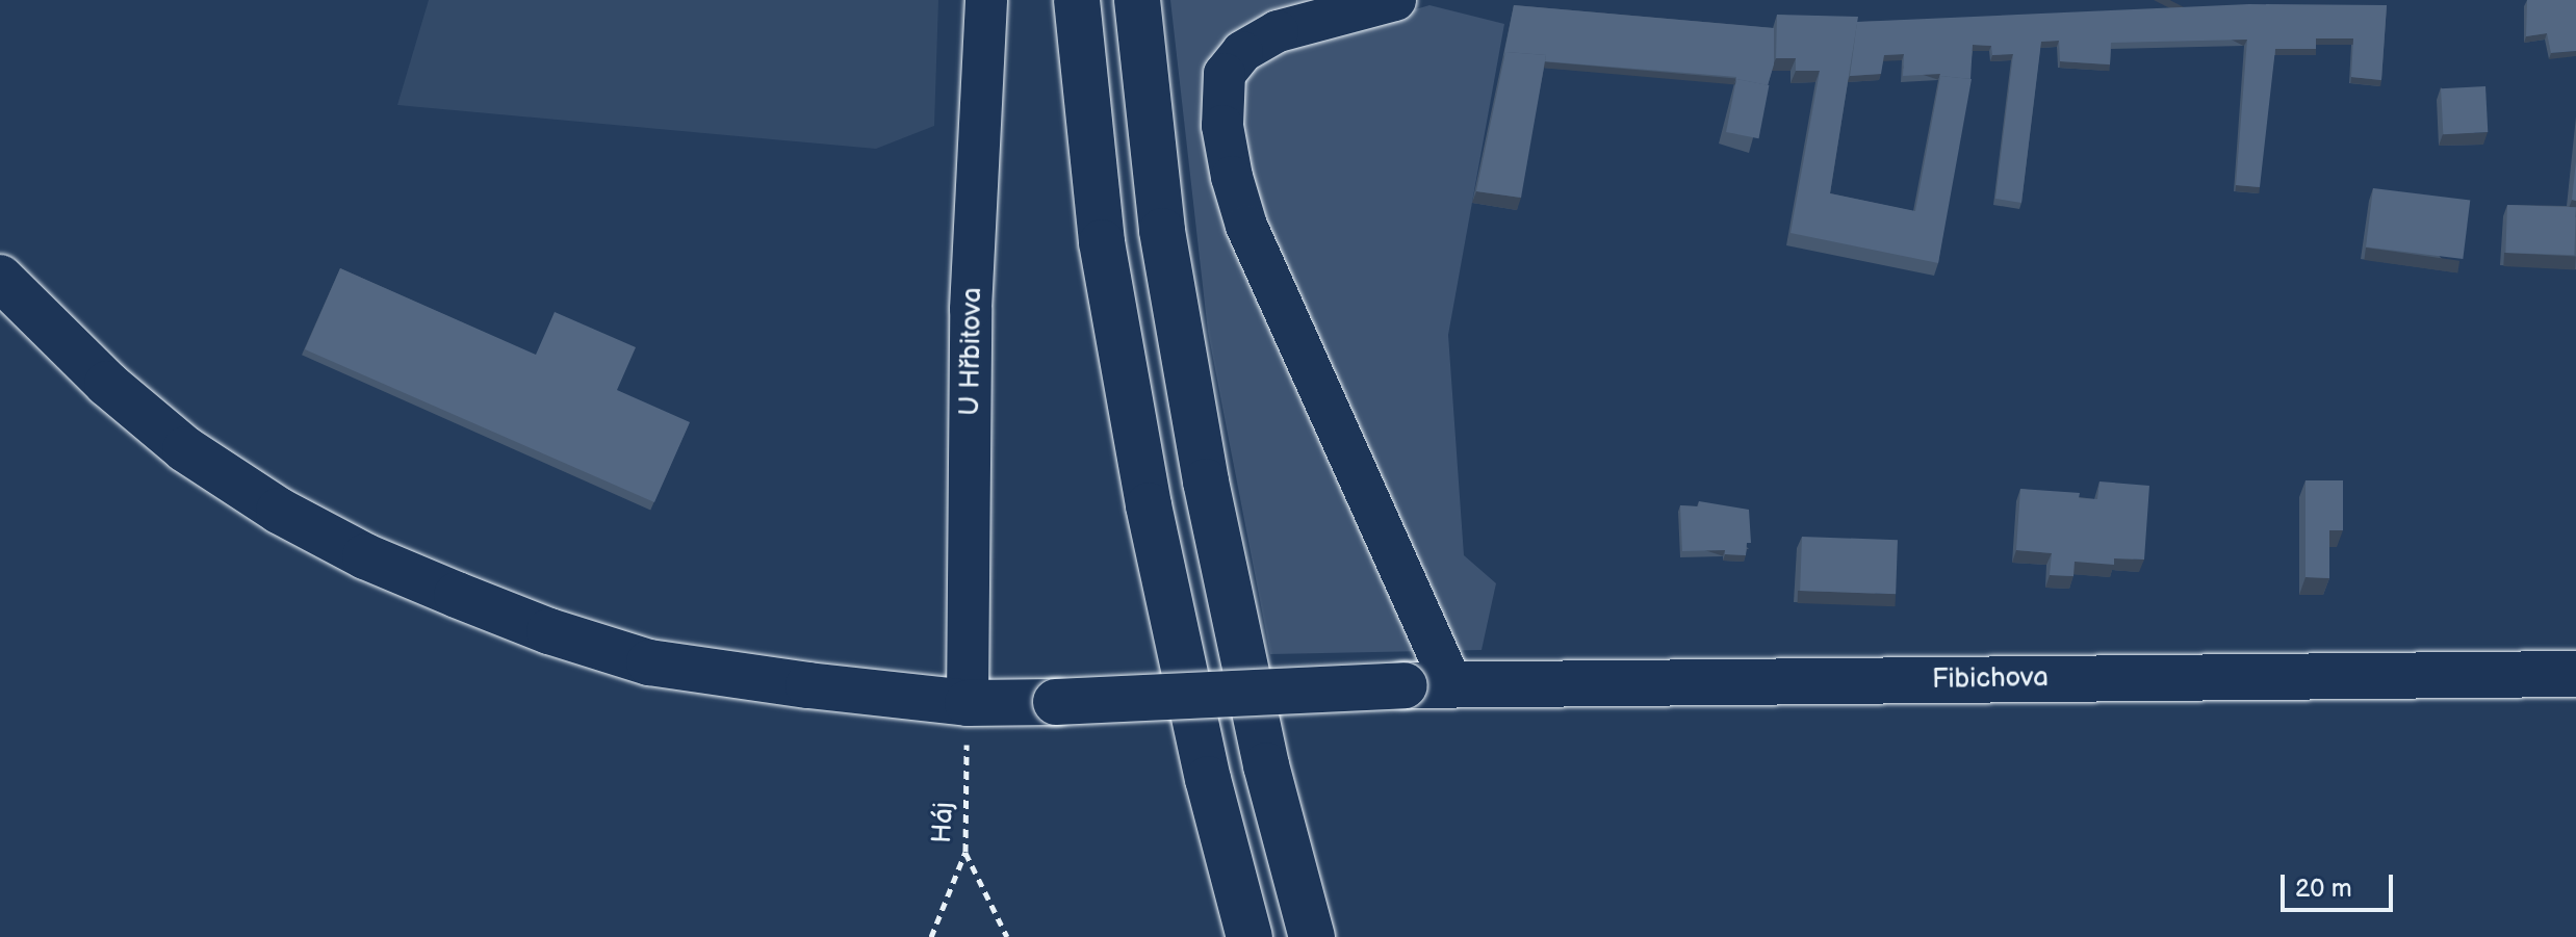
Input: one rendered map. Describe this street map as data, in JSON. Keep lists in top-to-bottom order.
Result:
{
  "streets": {
    "main road": ["Fibichova"],
    "street": ["U Hřbitova"],
    "path": ["Háj"]
  },
  "crossings": [
    ["U Hřbitova", "Fibichova"],
    ["U Hřbitova", "Háj"],
    ["Fibichova", "Háj"]
  ],
  "scale_bar": "20 m"
}
